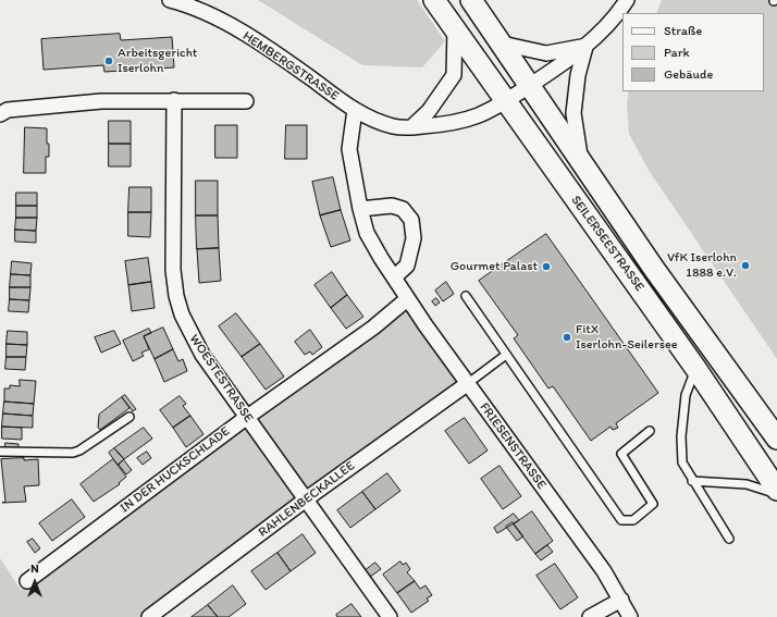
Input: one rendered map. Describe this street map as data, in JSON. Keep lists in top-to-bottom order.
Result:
{
  "streets": {
    "main road": ["SEILERSEESTRASSE"],
    "street": [
      "HEMBERGSTRASSE",
      "WOESTESTRASSE",
      "FRIESENSTRASSE",
      "IN DER HUCKSCHLADE",
      "RAHLENBECKALLEE"
    ]
  },
  "crossings": [
    ["HEMBERGSTRASSE", "SEILERSEESTRASSE"],
    ["HEMBERGSTRASSE", "FRIESENSTRASSE"],
    ["WOESTESTRASSE", "IN DER HUCKSCHLADE"],
    ["WOESTESTRASSE", "RAHLENBECKALLEE"],
    ["FRIESENSTRASSE", "IN DER HUCKSCHLADE"],
    ["FRIESENSTRASSE", "RAHLENBECKALLEE"]
  ],
  "places": [
    "Arbeitsgericht Iserlohn",
    "VfK Iserlohn 1888 e.V.",
    "Gourmet Palast",
    "FitX Iserlohn-Seilersee"
  ],
  "legend": ["Straße", "Park", "Gebäude"],
  "north": "top"
}
